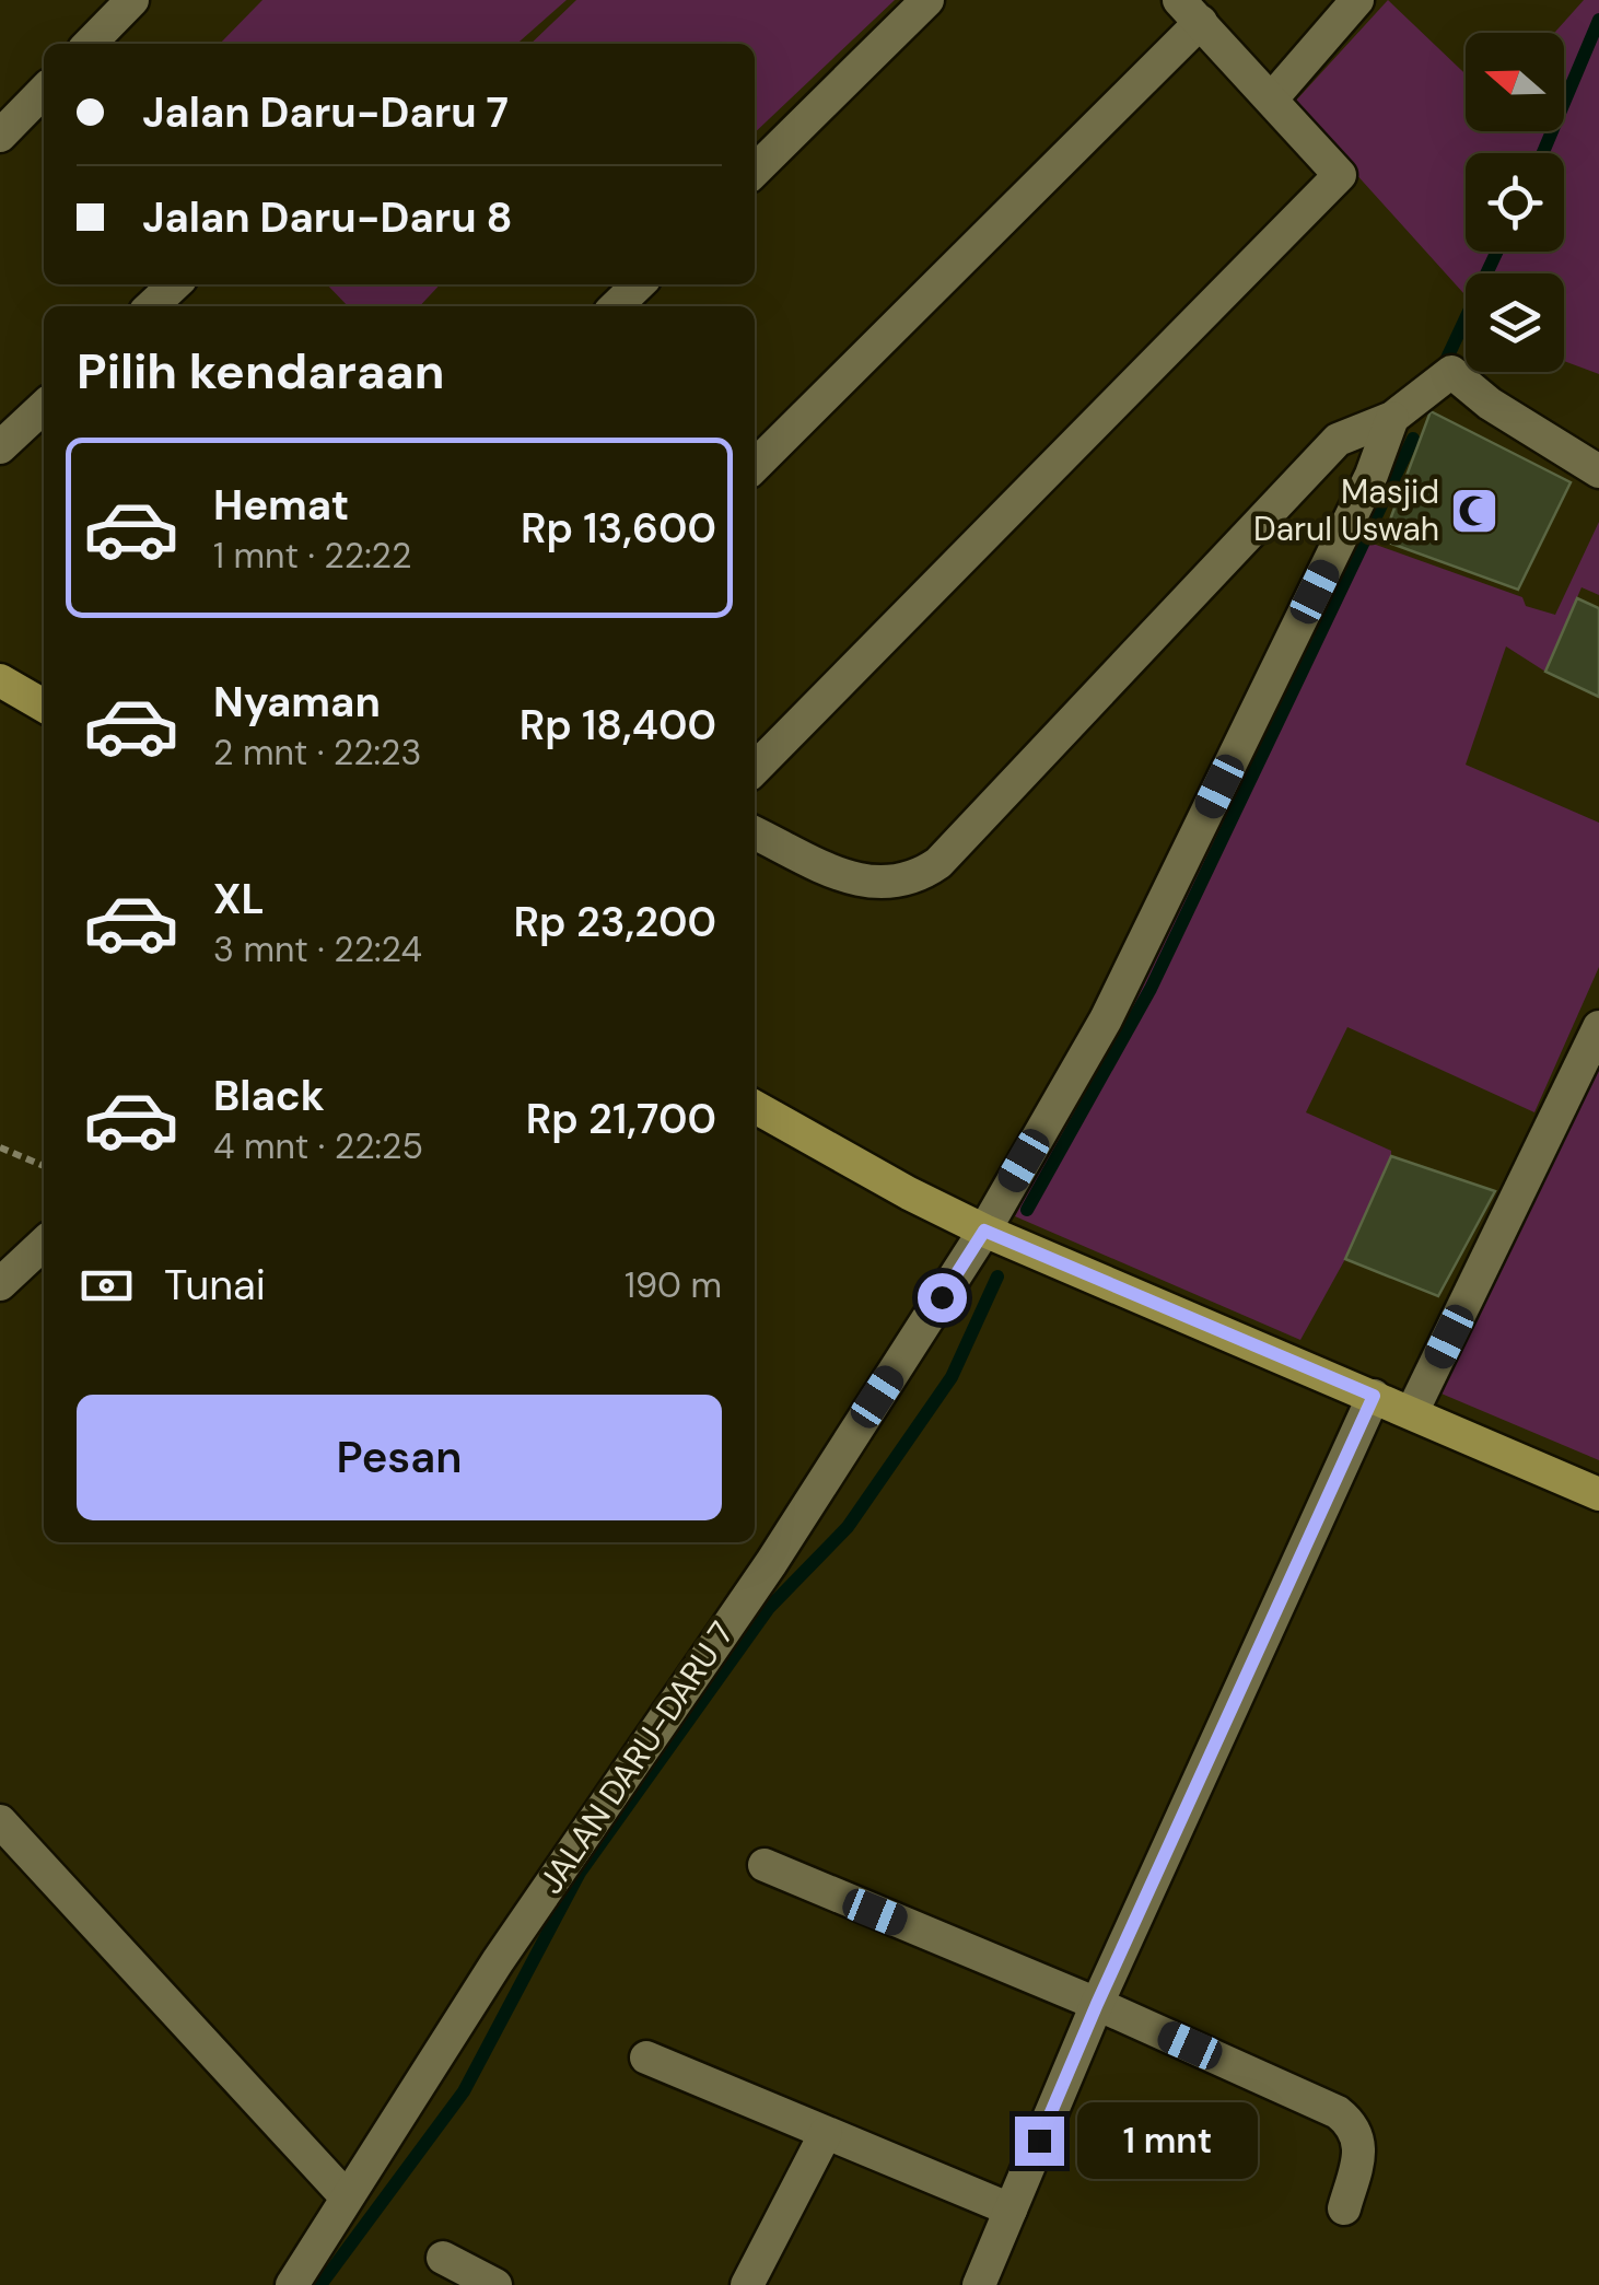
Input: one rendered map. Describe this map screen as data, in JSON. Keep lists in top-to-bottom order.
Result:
{
  "streets": {
    "street": ["JALAN DARU-DARU 7"]
  },
  "places": {
    "mosque": ["Masjid Darul Uswah"]
  },
  "north": "left",
  "page": {
    "banner": ["Jalan Daru-Daru 7", "Jalan Daru-Daru 8"],
    "heading": "Pilih kendaraan",
    "list": [
      {
        "name": "Hemat",
        "note": "1 mnt · 22:22",
        "value": "Rp 13,600"
      },
      {
        "name": "Nyaman",
        "note": "2 mnt · 22:23",
        "value": "Rp 18,400"
      },
      {
        "name": "XL",
        "note": "3 mnt · 22:24",
        "value": "Rp 23,200"
      },
      {
        "name": "Black",
        "note": "4 mnt · 22:25",
        "value": "Rp 21,700"
      }
    ],
    "pay": ["Tunai", "190 m"],
    "buttons": "Pesan",
    "bubble": "1 mnt"
  }
}
